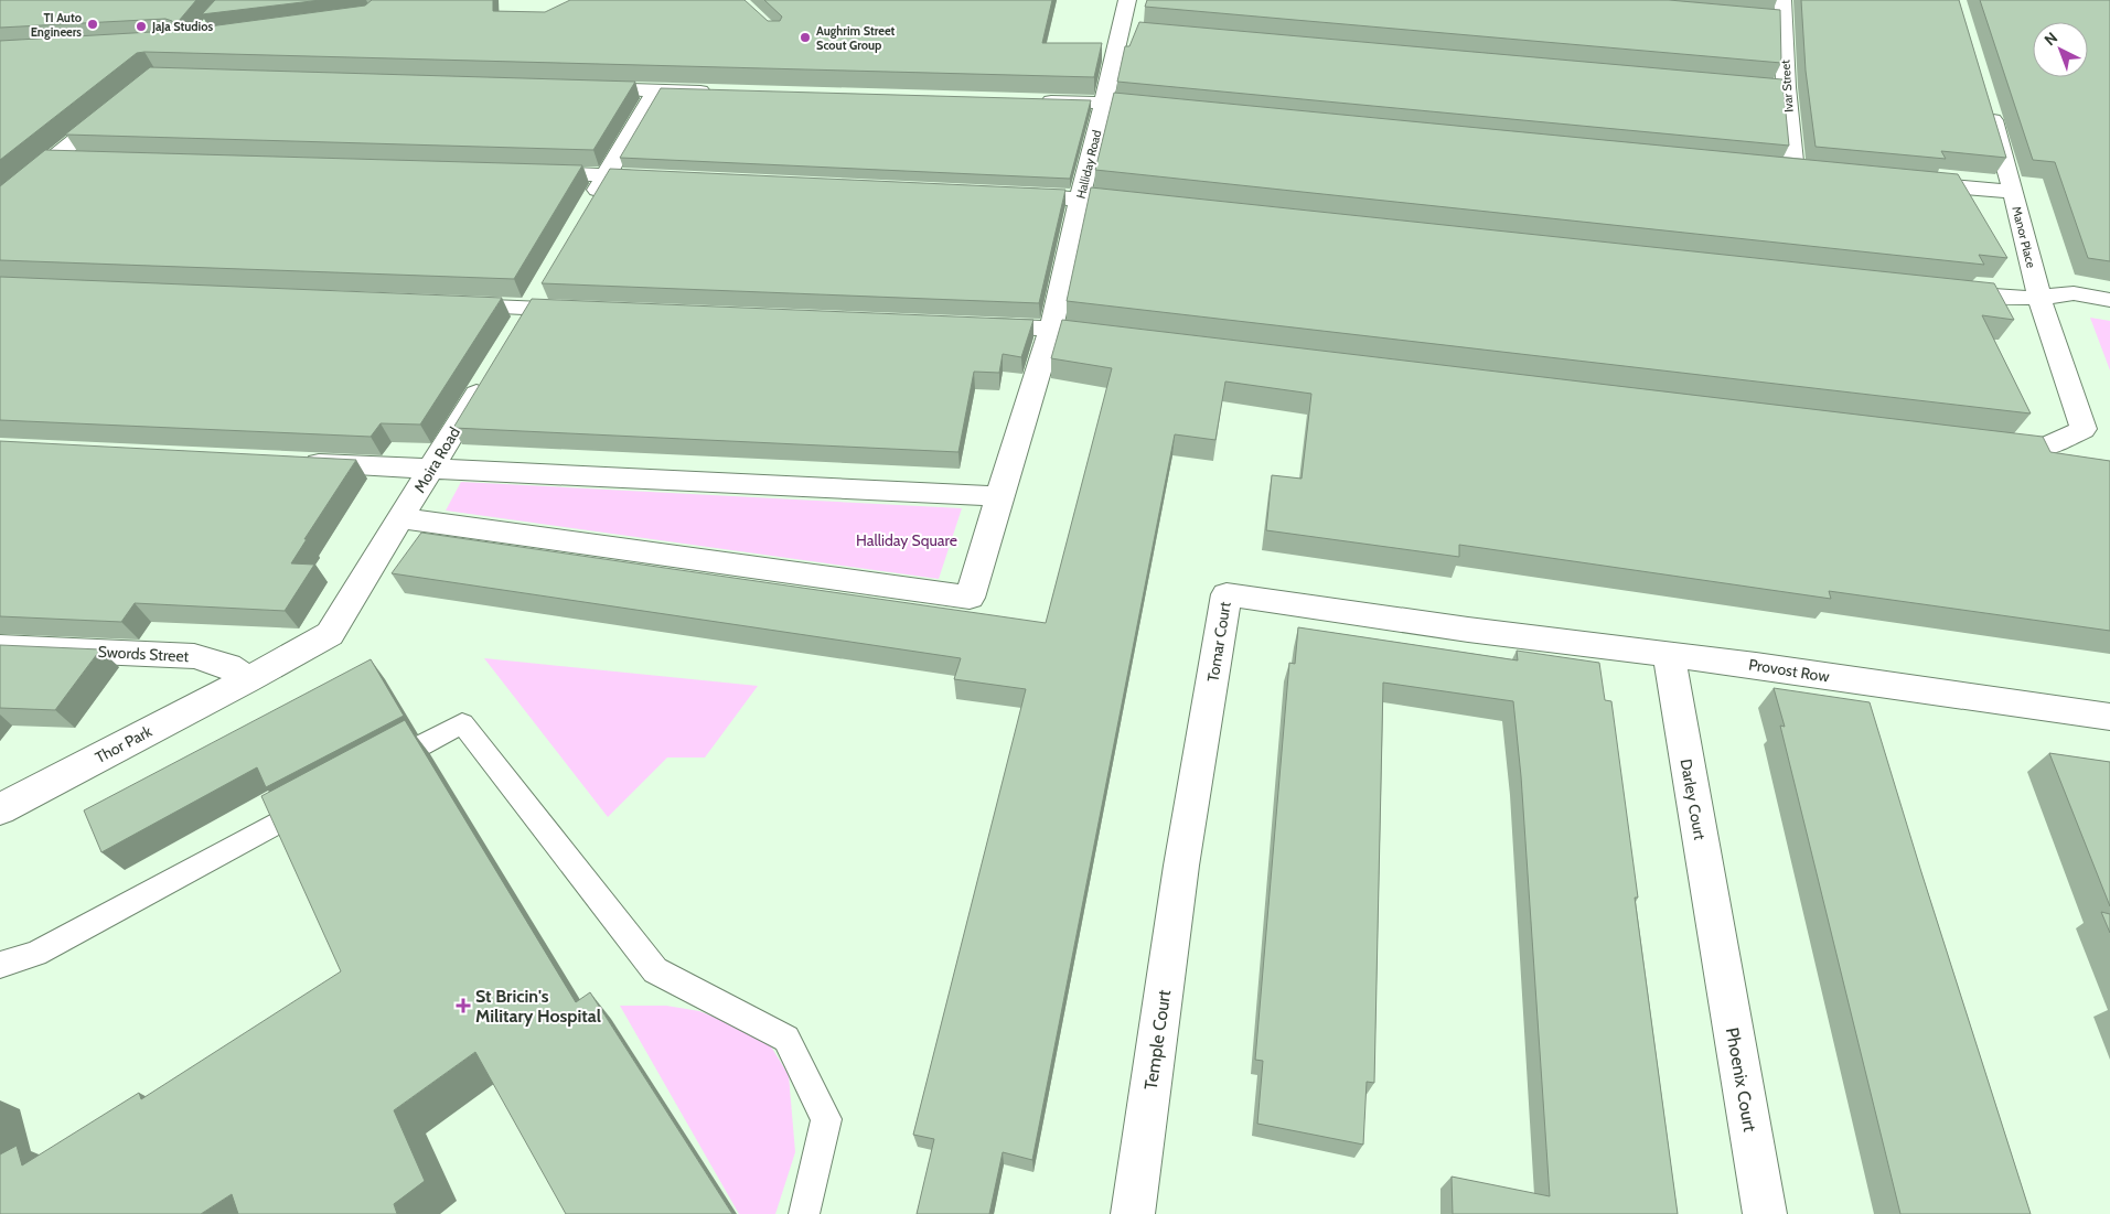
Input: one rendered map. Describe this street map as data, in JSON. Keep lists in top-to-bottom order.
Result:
{
  "streets": {
    "street": [
      "Ivar Street",
      "Halliday Road",
      "Manor Place",
      "Moira Road",
      "Tomar Court",
      "Swords Street",
      "Provost Row",
      "Thor Park",
      "Darley Court",
      "Temple Court",
      "Phoenix Court"
    ]
  },
  "crossings": [
    ["Moira Road", "Swords Street"],
    ["Moira Road", "Thor Park"],
    ["Tomar Court", "Provost Row"],
    ["Tomar Court", "Temple Court"],
    ["Swords Street", "Thor Park"],
    ["Provost Row", "Darley Court"],
    ["Darley Court", "Phoenix Court"]
  ],
  "parks": ["Halliday Square"],
  "places": {
    "other": ["TI Auto Engineers", "JaJa Studios", "Aughrim Street Scout Group"],
    "health": ["St Bricin's Military Hospital"]
  },
  "north": "top left"
}
